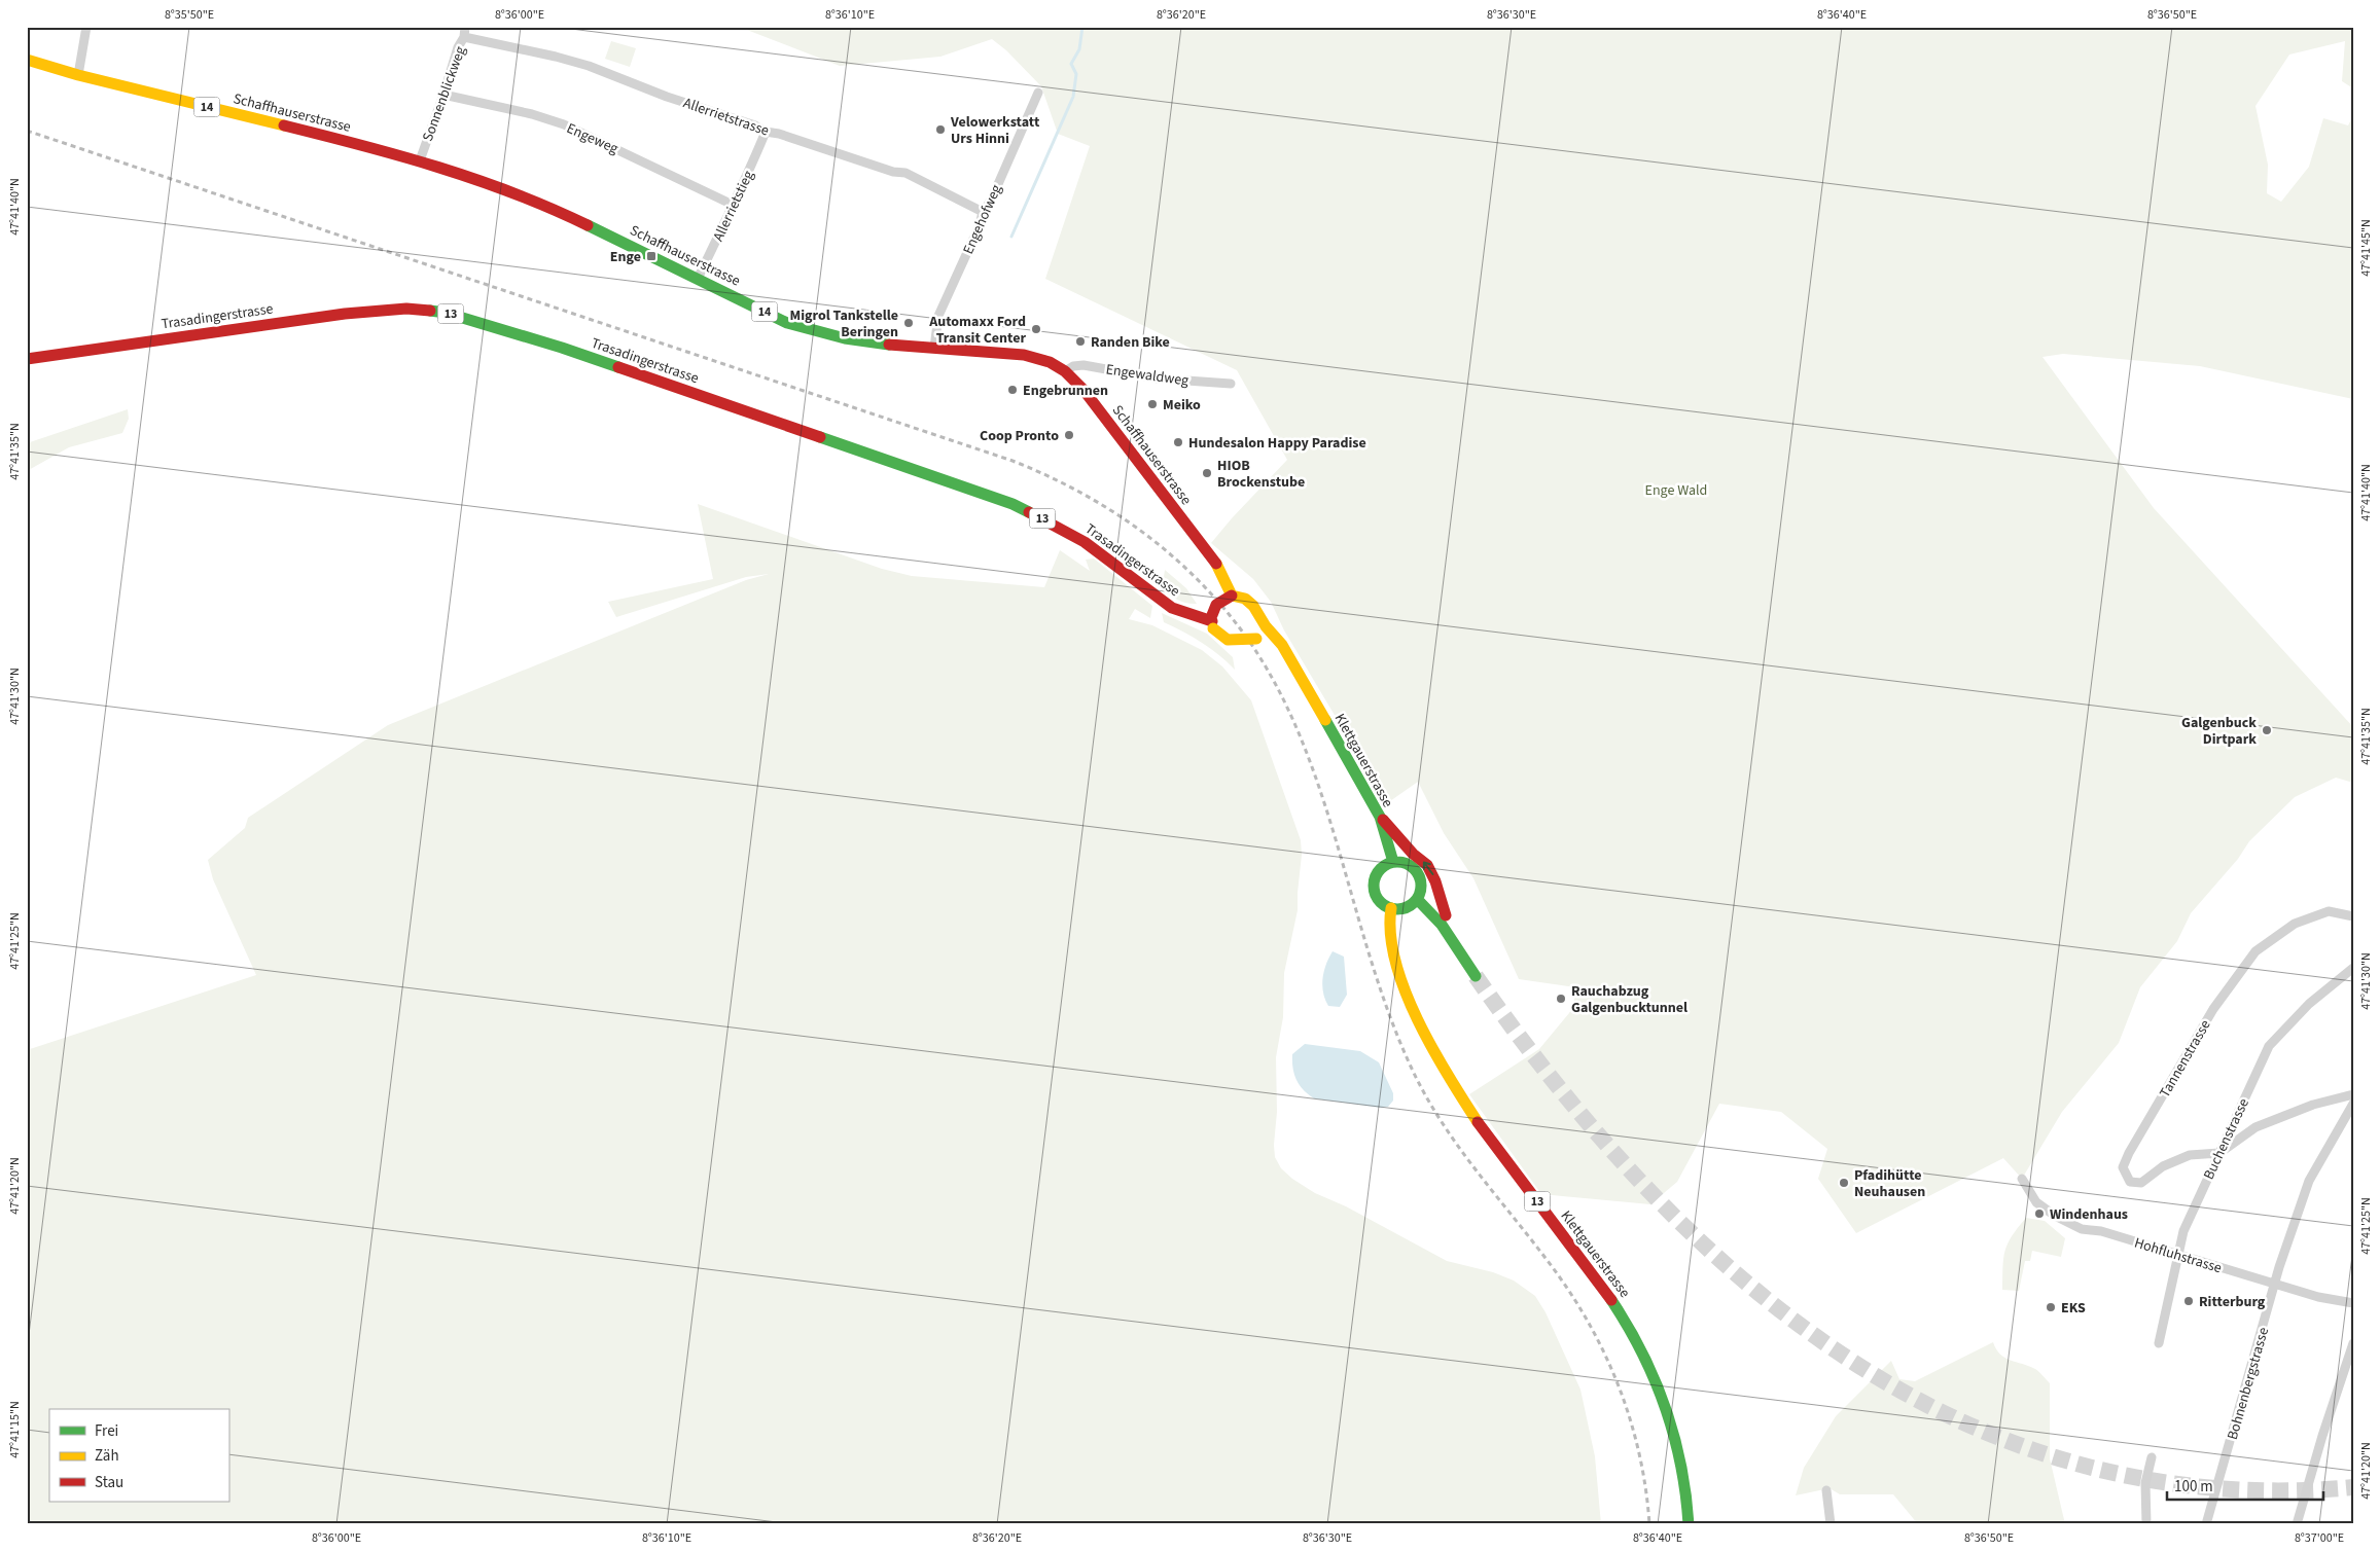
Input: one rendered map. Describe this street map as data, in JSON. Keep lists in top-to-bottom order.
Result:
{
  "streets": {
    "main road": [
      "14",
      "Schaffhauserstrasse",
      "13",
      "Trasadingerstrasse",
      "Klettgauerstrasse"
    ],
    "street": [
      "Sonnenblickweg",
      "Allerrietstrasse",
      "Engeweg",
      "Allerrietstieg",
      "Engehofweg",
      "Engewaldweg",
      "Tannenstrasse",
      "Buchenstrasse",
      "Hohfluhstrasse",
      "Bohnenbergstrasse"
    ]
  },
  "crossings": [
    ["Sonnenblickweg", "Schaffhauserstrasse"],
    ["Sonnenblickweg", "Allerrietstrasse"],
    ["Sonnenblickweg", "Engeweg"],
    ["Schaffhauserstrasse", "Allerrietstieg"],
    ["Schaffhauserstrasse", "Engehofweg"],
    ["Schaffhauserstrasse", "Engewaldweg"],
    ["Schaffhauserstrasse", "Klettgauerstrasse"],
    ["Allerrietstrasse", "Allerrietstieg"],
    ["Allerrietstrasse", "Engehofweg"],
    ["Engeweg", "Allerrietstieg"],
    ["Trasadingerstrasse", "Klettgauerstrasse"],
    ["Tannenstrasse", "Buchenstrasse"],
    ["Buchenstrasse", "Hohfluhstrasse"],
    ["Hohfluhstrasse", "Bohnenbergstrasse"]
  ],
  "parks": ["Enge Wald"],
  "places": {
    "other": [
      "Velowerkstatt Urs Hinni",
      "Migrol Tankstelle Beringen",
      "Automaxx Ford Transit Center",
      "Randen Bike",
      "Engebrunnen",
      "Meiko",
      "Coop Pronto",
      "Hundesalon Happy Paradise",
      "HIOB Brockenstube",
      "Galgenbuck Dirtpark",
      "Rauchabzug Galgenbucktunnel",
      "Pfadihütte Neuhausen",
      "Windenhaus",
      "Ritterburg",
      "EKS"
    ],
    "transit": ["Enge"]
  },
  "legend": ["Frei", "Zäh", "Stau"],
  "scale_bar": "100 m",
  "coordinates": [
    "8°35'50\"E",
    "8°36'00\"E",
    "8°36'10\"E",
    "8°36'20\"E",
    "8°36'30\"E",
    "8°36'40\"E",
    "8°36'50\"E",
    "47°41'40\"N",
    "47°41'45\"N",
    "47°41'35\"N",
    "47°41'30\"N",
    "47°41'25\"N",
    "47°41'20\"N",
    "47°41'15\"N",
    "8°37'00\"E"
  ]
}
